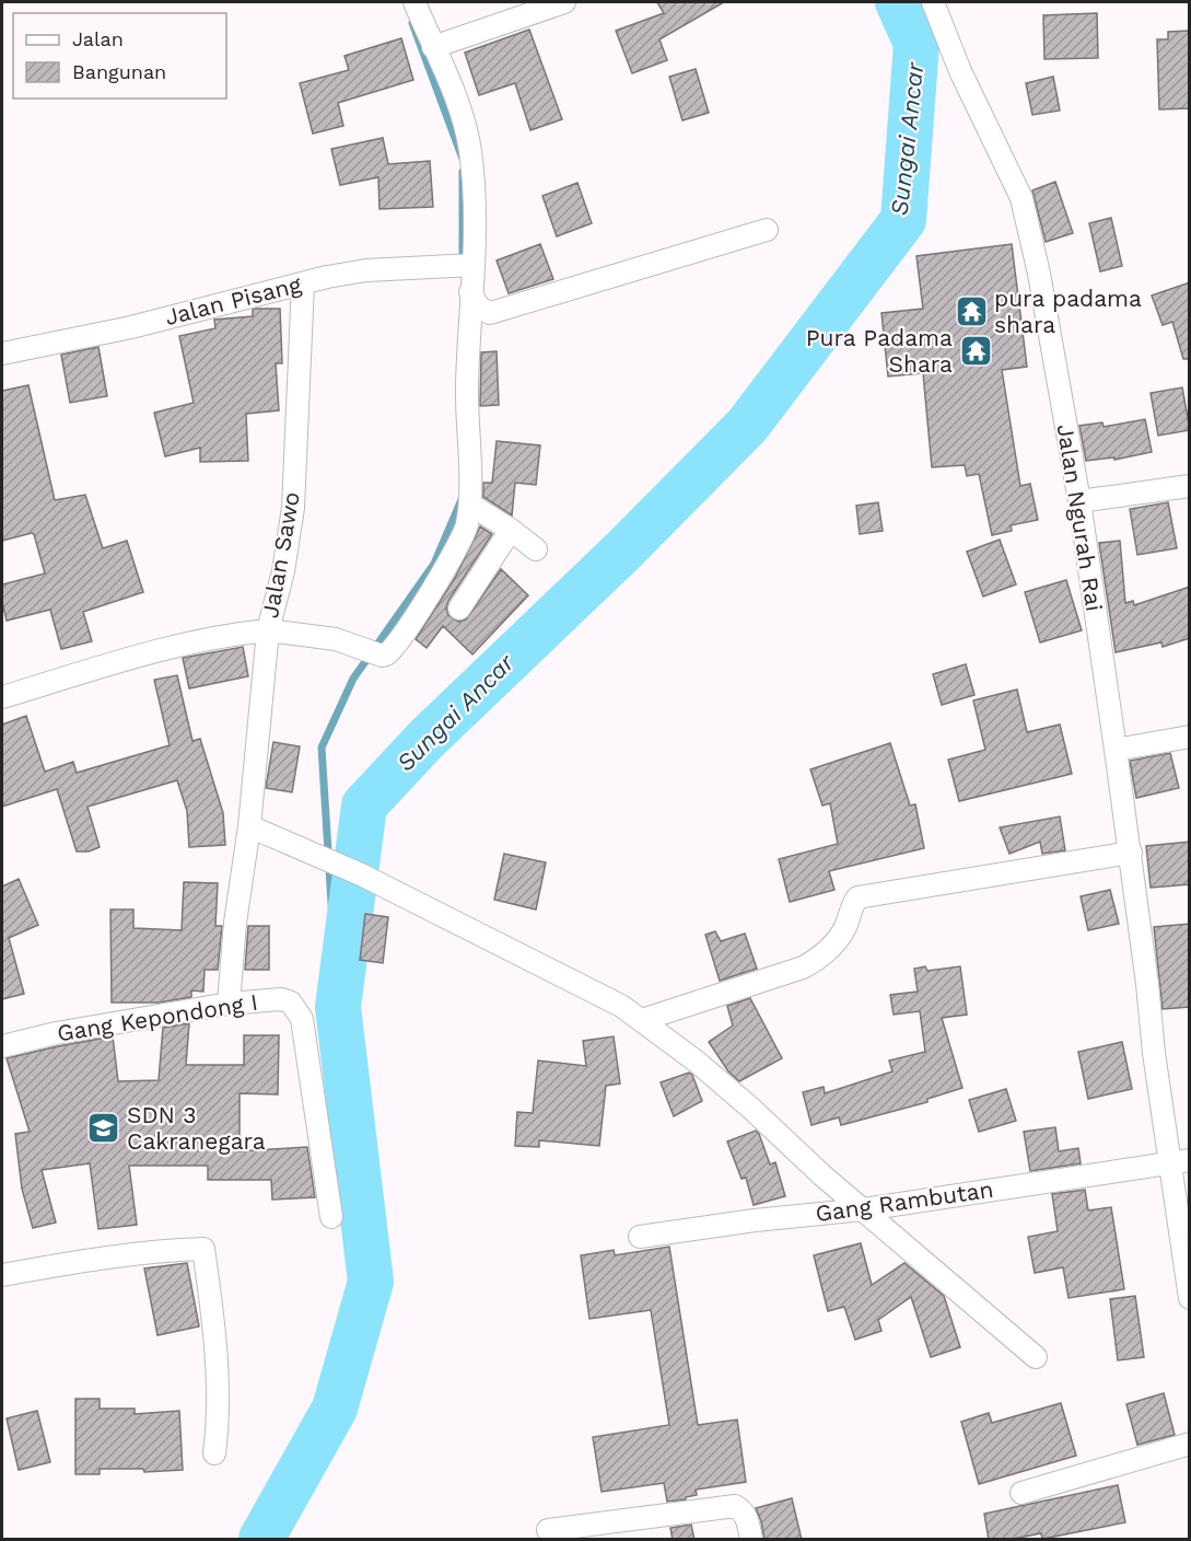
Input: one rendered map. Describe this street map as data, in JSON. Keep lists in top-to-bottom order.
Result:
{
  "streets": {
    "street": [
      "Jalan Pisang",
      "Jalan Ngurah Rai",
      "Jalan Sawo",
      "Gang Kepondong I",
      "Gang Rambutan"
    ]
  },
  "crossings": [
    ["Jalan Pisang", "Jalan Sawo"],
    ["Jalan Ngurah Rai", "Gang Rambutan"]
  ],
  "water": ["Sungai Ancar"],
  "places": {
    "temple": ["pura padama shara", "Pura Padama Shara"],
    "school or university": ["SDN 3 Cakranegara"]
  },
  "legend": ["Jalan", "Bangunan"]
}
